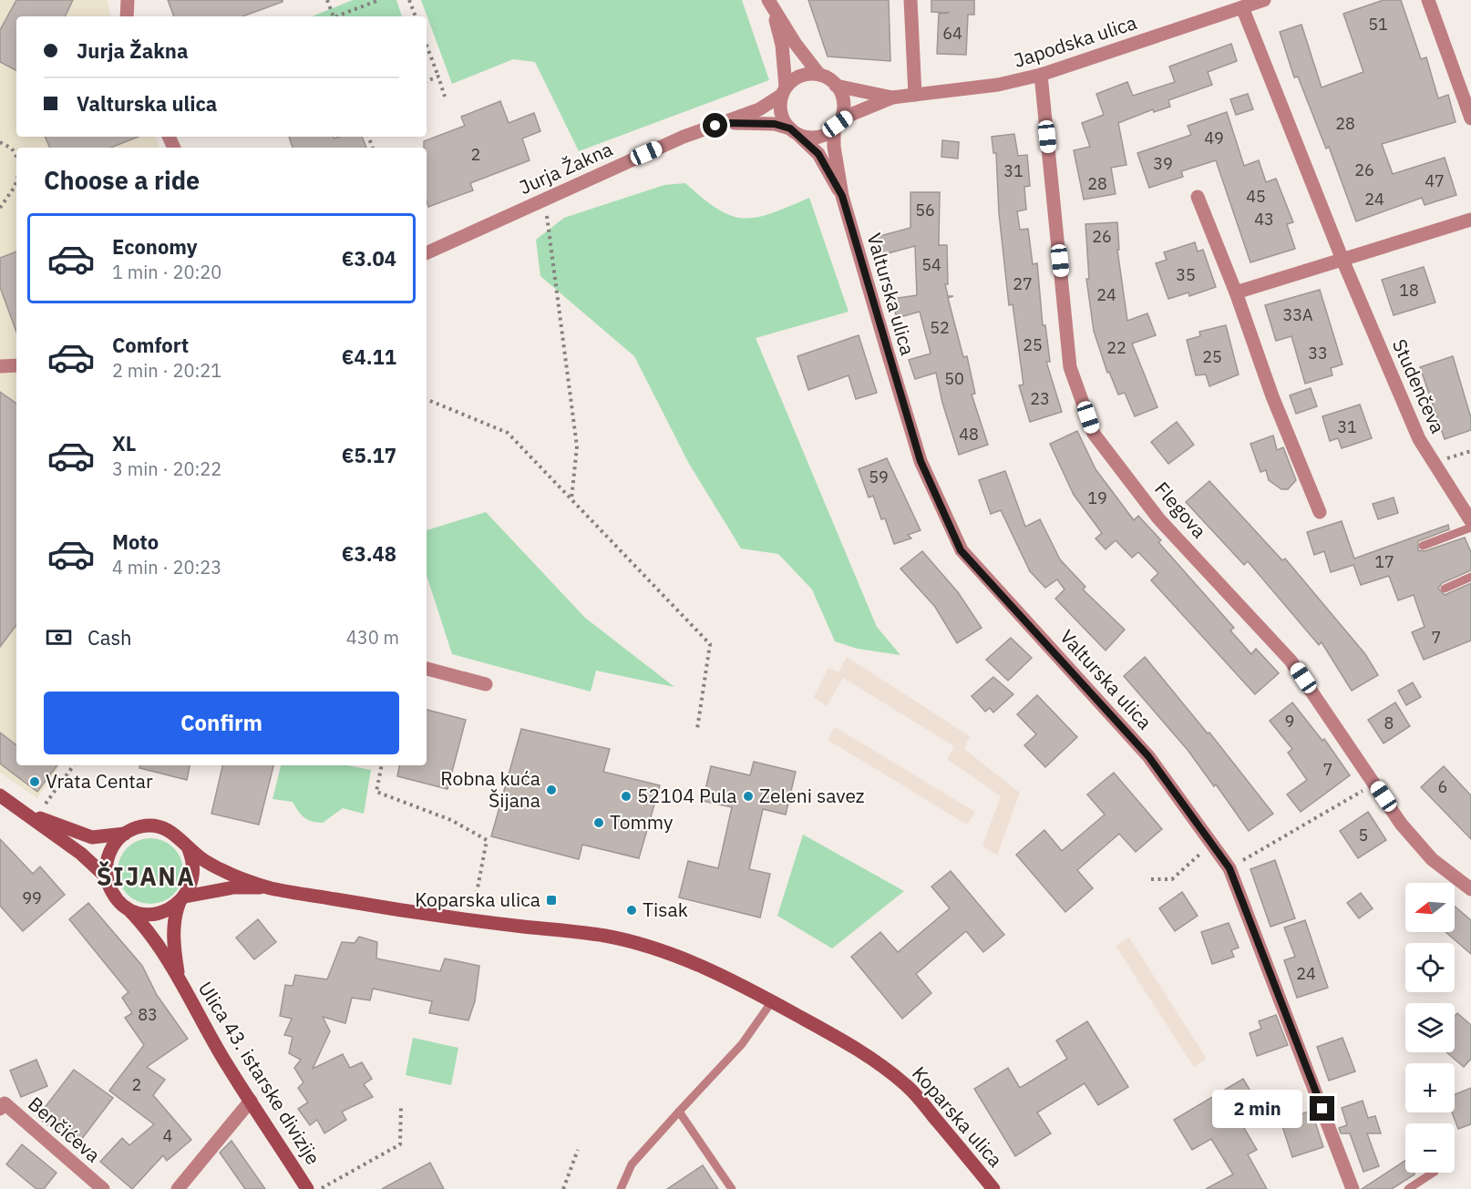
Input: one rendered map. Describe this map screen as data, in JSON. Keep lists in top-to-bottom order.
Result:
{
  "streets": {
    "main road": ["Ulica 43. istarske divizije", "Koparska ulica"],
    "street": [
      "Japodska ulica",
      "Jurja Žakna",
      "Valturska ulica",
      "Studenčeva",
      "Flegova",
      "Benčićeva"
    ]
  },
  "crossings": [
    ["Japodska ulica", "Jurja Žakna"],
    ["Japodska ulica", "Valturska ulica"],
    ["Japodska ulica", "Studenčeva"],
    ["Japodska ulica", "Flegova"],
    ["Jurja Žakna", "Valturska ulica"],
    ["Ulica 43. istarske divizije", "Koparska ulica"]
  ],
  "districts": ["ŠIJANA"],
  "places": {
    "other": [
      "Vrata Centar",
      "Robna kuća Šijana",
      "52104 Pula",
      "Zeleni savez",
      "Tommy",
      "Tisak"
    ],
    "transit": ["Koparska ulica"]
  },
  "house_numbers": [
    "51",
    "64",
    "28",
    "49",
    "2",
    "39",
    "26",
    "31",
    "47",
    "28",
    "45",
    "24",
    "56",
    "43",
    "26",
    "54",
    "35",
    "27",
    "18",
    "24",
    "33A",
    "52",
    "25",
    "22",
    "33",
    "25",
    "50",
    "23",
    "31",
    "48",
    "59",
    "19",
    "17",
    "7",
    "9",
    "8",
    "7",
    "6",
    "5",
    "99",
    "24",
    "83",
    "2",
    "4"
  ],
  "north": "left",
  "page": {
    "banner": ["Jurja Žakna", "Valturska ulica"],
    "heading": "Choose a ride",
    "list": [
      {
        "name": "Economy",
        "note": "1 min · 20:20",
        "value": "€3.04"
      },
      {
        "name": "Comfort",
        "note": "2 min · 20:21",
        "value": "€4.11"
      },
      {
        "name": "XL",
        "note": "3 min · 20:22",
        "value": "€5.17"
      },
      {
        "name": "Moto",
        "note": "4 min · 20:23",
        "value": "€3.48"
      }
    ],
    "pay": ["Cash", "430 m"],
    "buttons": "Confirm",
    "map_buttons": ["+", "−"],
    "bubble": "2 min"
  }
}
